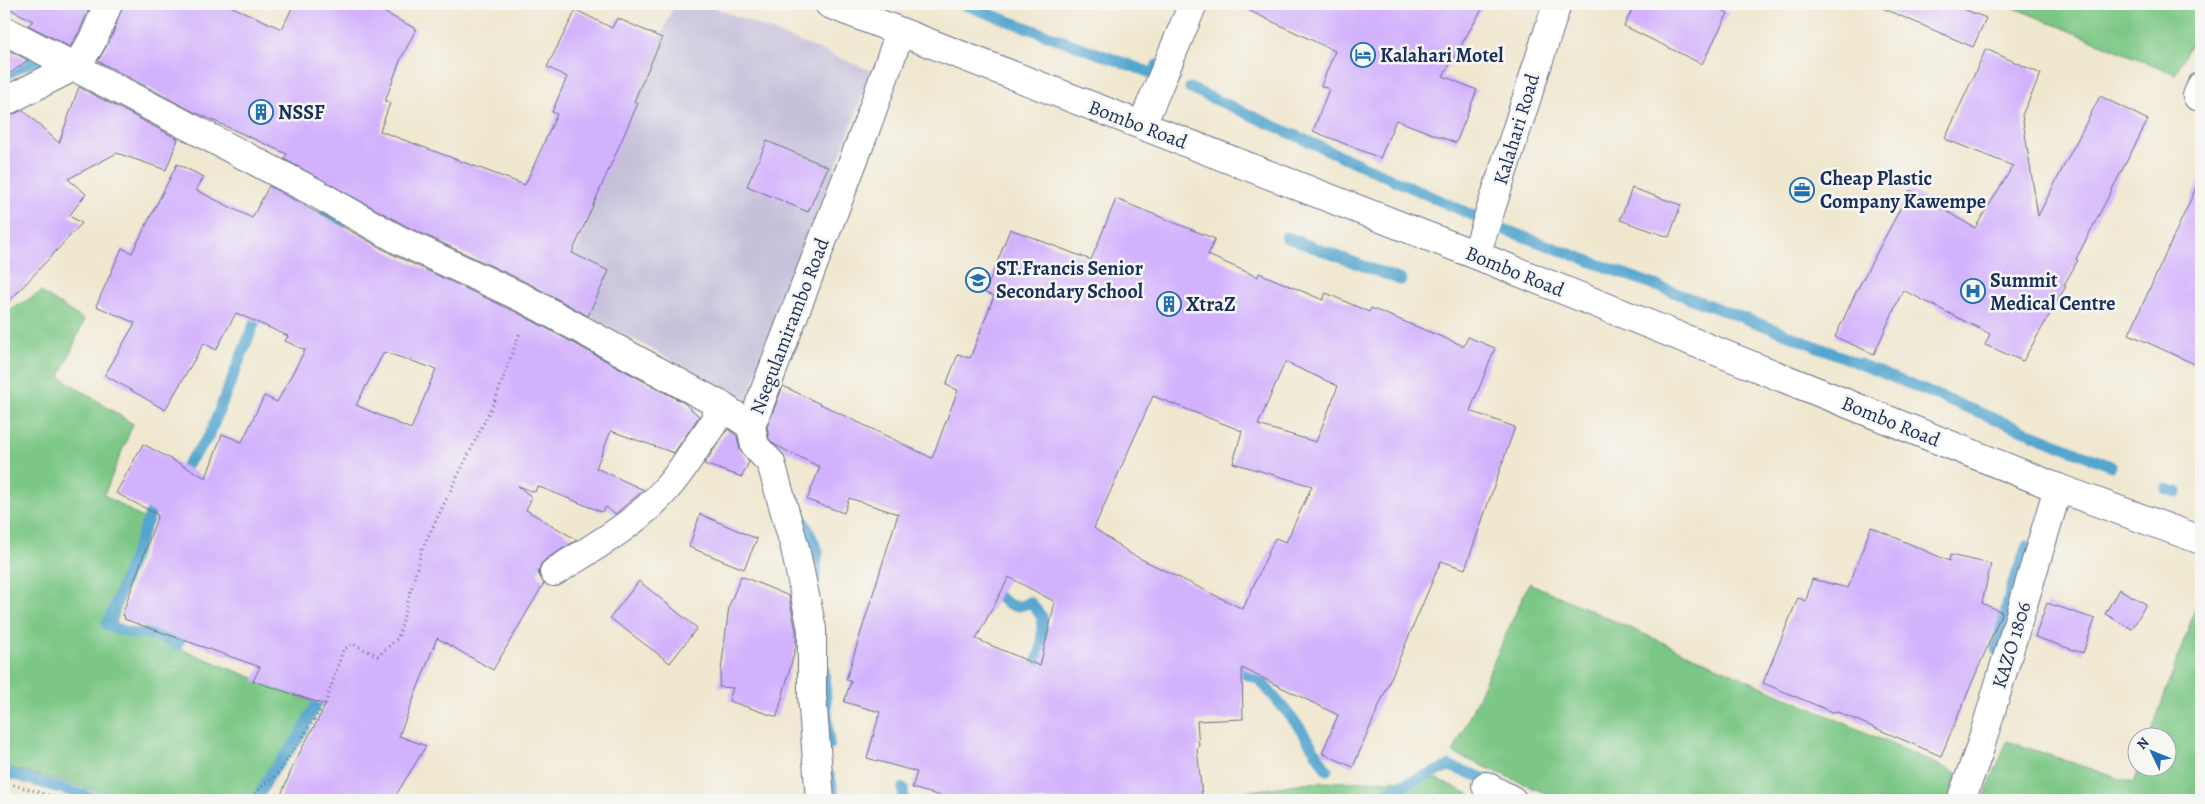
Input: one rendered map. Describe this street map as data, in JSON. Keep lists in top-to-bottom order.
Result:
{
  "streets": {
    "street": [
      "Bombo Road",
      "Kalahari Road",
      "Nsegulamirambo Road",
      "KAZO 1806"
    ]
  },
  "crossings": [
    ["Bombo Road", "Kalahari Road"],
    ["Bombo Road", "Nsegulamirambo Road"],
    ["Bombo Road", "KAZO 1806"]
  ],
  "places": {
    "hotel": ["Kalahari Motel"],
    "building": ["NSSF", "XtraZ"],
    "office": ["Cheap Plastic Company Kawempe"],
    "school or university": ["ST.Francis Senior Secondary School"],
    "hospital": ["Summit Medical Centre"]
  },
  "north": "top left"
}
